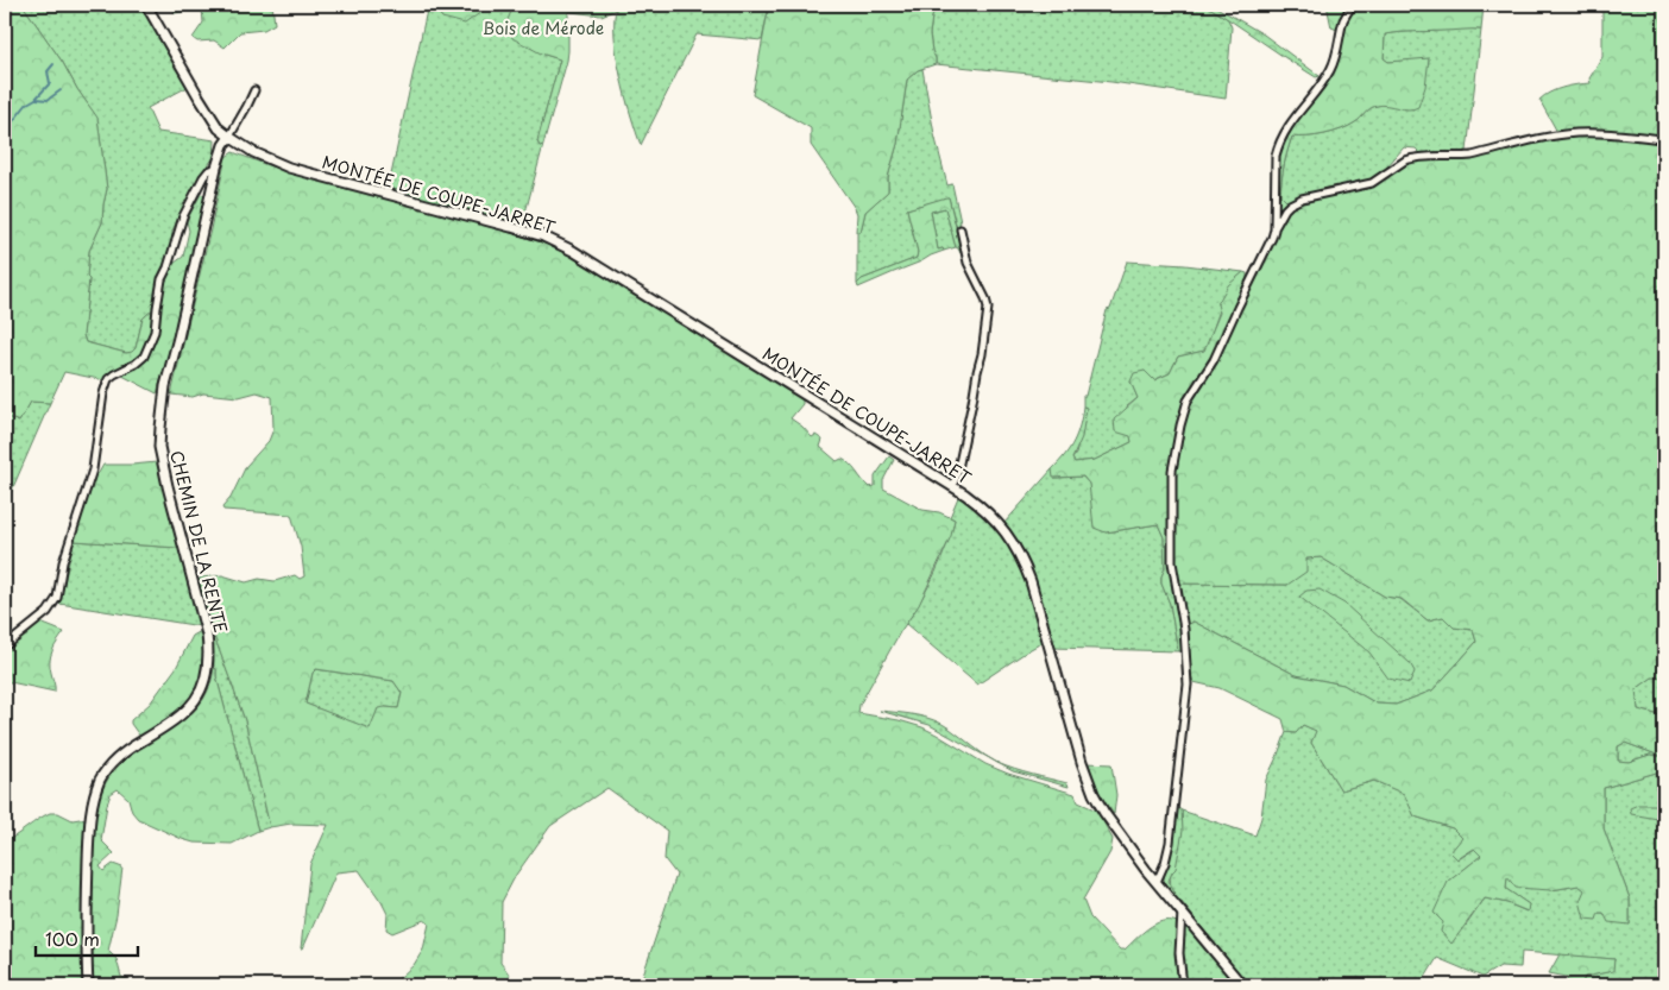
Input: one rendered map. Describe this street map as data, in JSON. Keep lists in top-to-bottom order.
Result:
{
  "streets": {
    "main road": ["MONTÉE DE COUPE-JARRET", "CHEMIN DE LA RENTE"]
  },
  "crossings": [
    ["MONTÉE DE COUPE-JARRET", "CHEMIN DE LA RENTE"]
  ],
  "parks": ["Bois de Mérode"],
  "scale_bar": "100 m"
}
